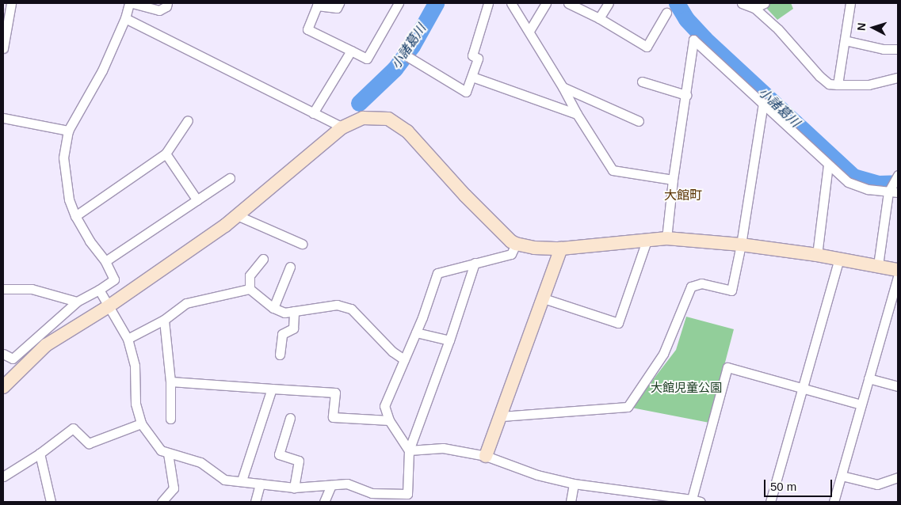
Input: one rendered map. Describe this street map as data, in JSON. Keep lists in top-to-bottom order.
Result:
{
  "districts": ["大館町"],
  "water": ["小諸葛川"],
  "parks": ["大館児童公園"],
  "scale_bar": "50 m",
  "north": "left"
}
